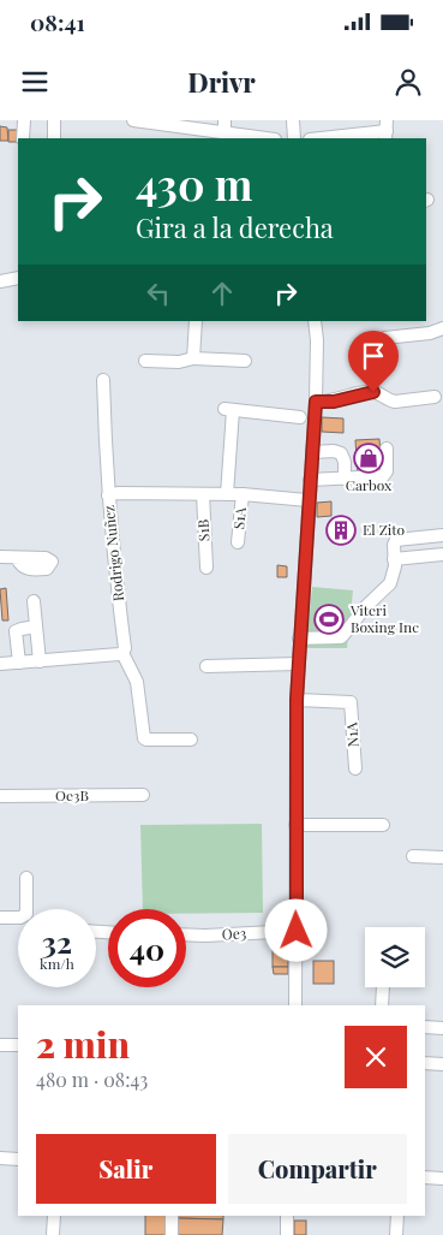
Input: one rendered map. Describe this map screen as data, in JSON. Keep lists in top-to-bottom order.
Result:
{
  "streets": {
    "street": [
      "S1A",
      "S1B",
      "Rodrigo Nuñez",
      "N1A",
      "Oe3B",
      "Oe3"
    ]
  },
  "crossings": [
    ["S1A", "Rodrigo Nuñez"],
    ["S1B", "Rodrigo Nuñez"]
  ],
  "places": {
    "shop": ["Carbox"],
    "building": ["El Zito"],
    "sports": ["Viteri Boxing Inc"]
  },
  "page": {
    "status": "08:41",
    "header": "Drivr",
    "turn": ["430 m", "Gira a la derecha"],
    "speed": "32 km/h",
    "limit": "40",
    "heading": ["2 min", "480 m · 08:43"],
    "buttons": ["Salir", "Compartir"]
  }
}
